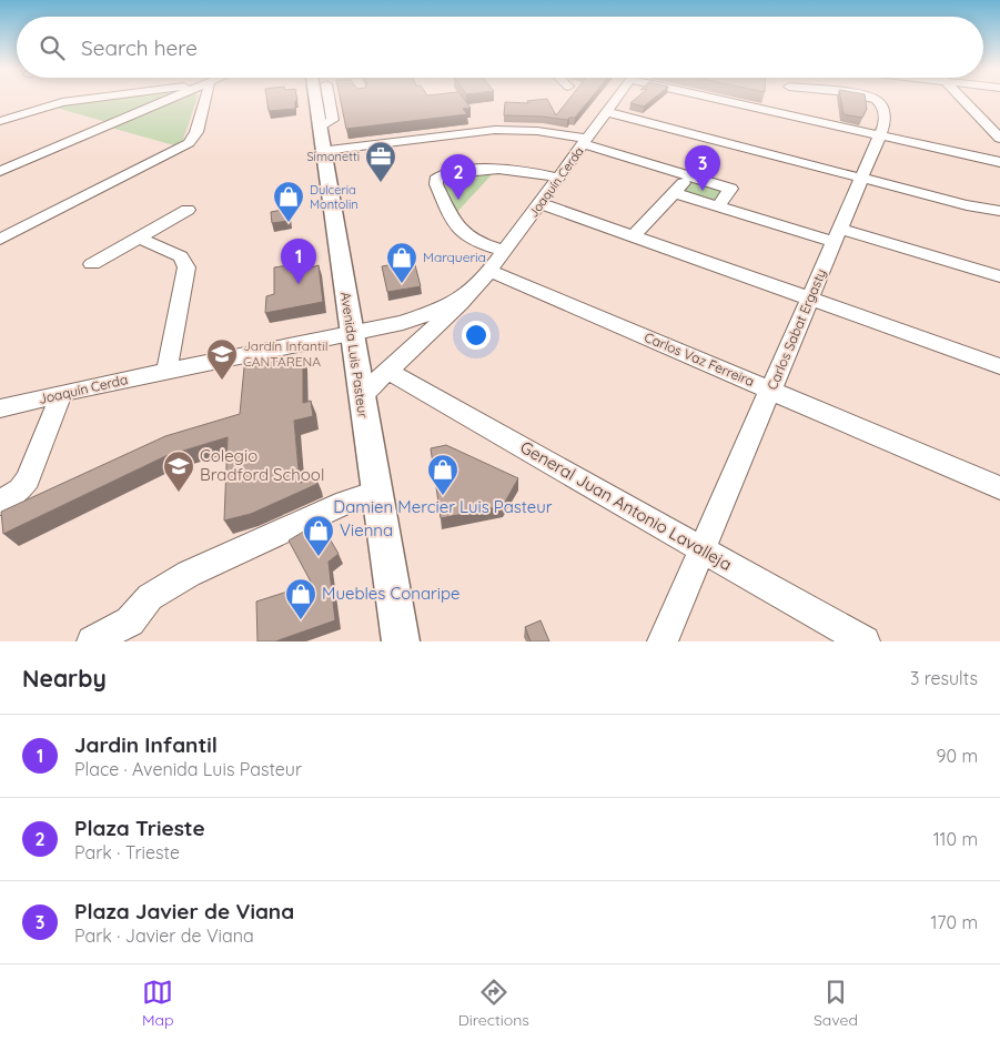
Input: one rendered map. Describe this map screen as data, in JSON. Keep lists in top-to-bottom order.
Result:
{
  "streets": {
    "main road": ["Avenida Luis Pasteur"],
    "street": [
      "Joaquín Cerda",
      "Carlos Sabat Ergasty",
      "Carlos Vaz Ferreira",
      "General Juan Antonio Lavalleja"
    ]
  },
  "crossings": [
    ["Joaquín Cerda", "Avenida Luis Pasteur"],
    ["Joaquín Cerda", "Carlos Vaz Ferreira"],
    ["Joaquín Cerda", "General Juan Antonio Lavalleja"],
    ["Carlos Sabat Ergasty", "Carlos Vaz Ferreira"],
    ["Carlos Sabat Ergasty", "General Juan Antonio Lavalleja"]
  ],
  "places": {
    "office": ["Simonetti"],
    "shop": [
      "Dulceria Montolin",
      "Marqueria",
      "Damien Mercier Luis Pasteur",
      "Vienna",
      "Muebles Conaripe"
    ],
    "school or university": ["Jardín Infantil CANTARENA", "Colegio Bradford School"]
  },
  "page": {
    "search": "Search here",
    "pins": ["3", "2", "1"],
    "heading": ["Nearby", "3 results"],
    "list": [
      {
        "mark": "1",
        "name": "Jardin Infantil",
        "note": "Place · Avenida Luis Pasteur",
        "value": "90 m"
      },
      {
        "mark": "2",
        "name": "Plaza Trieste",
        "note": "Park · Trieste",
        "value": "110 m"
      },
      {
        "mark": "3",
        "name": "Plaza Javier de Viana",
        "note": "Park · Javier de Viana",
        "value": "170 m"
      }
    ],
    "nav": ["Map", "Directions", "Saved"]
  }
}
